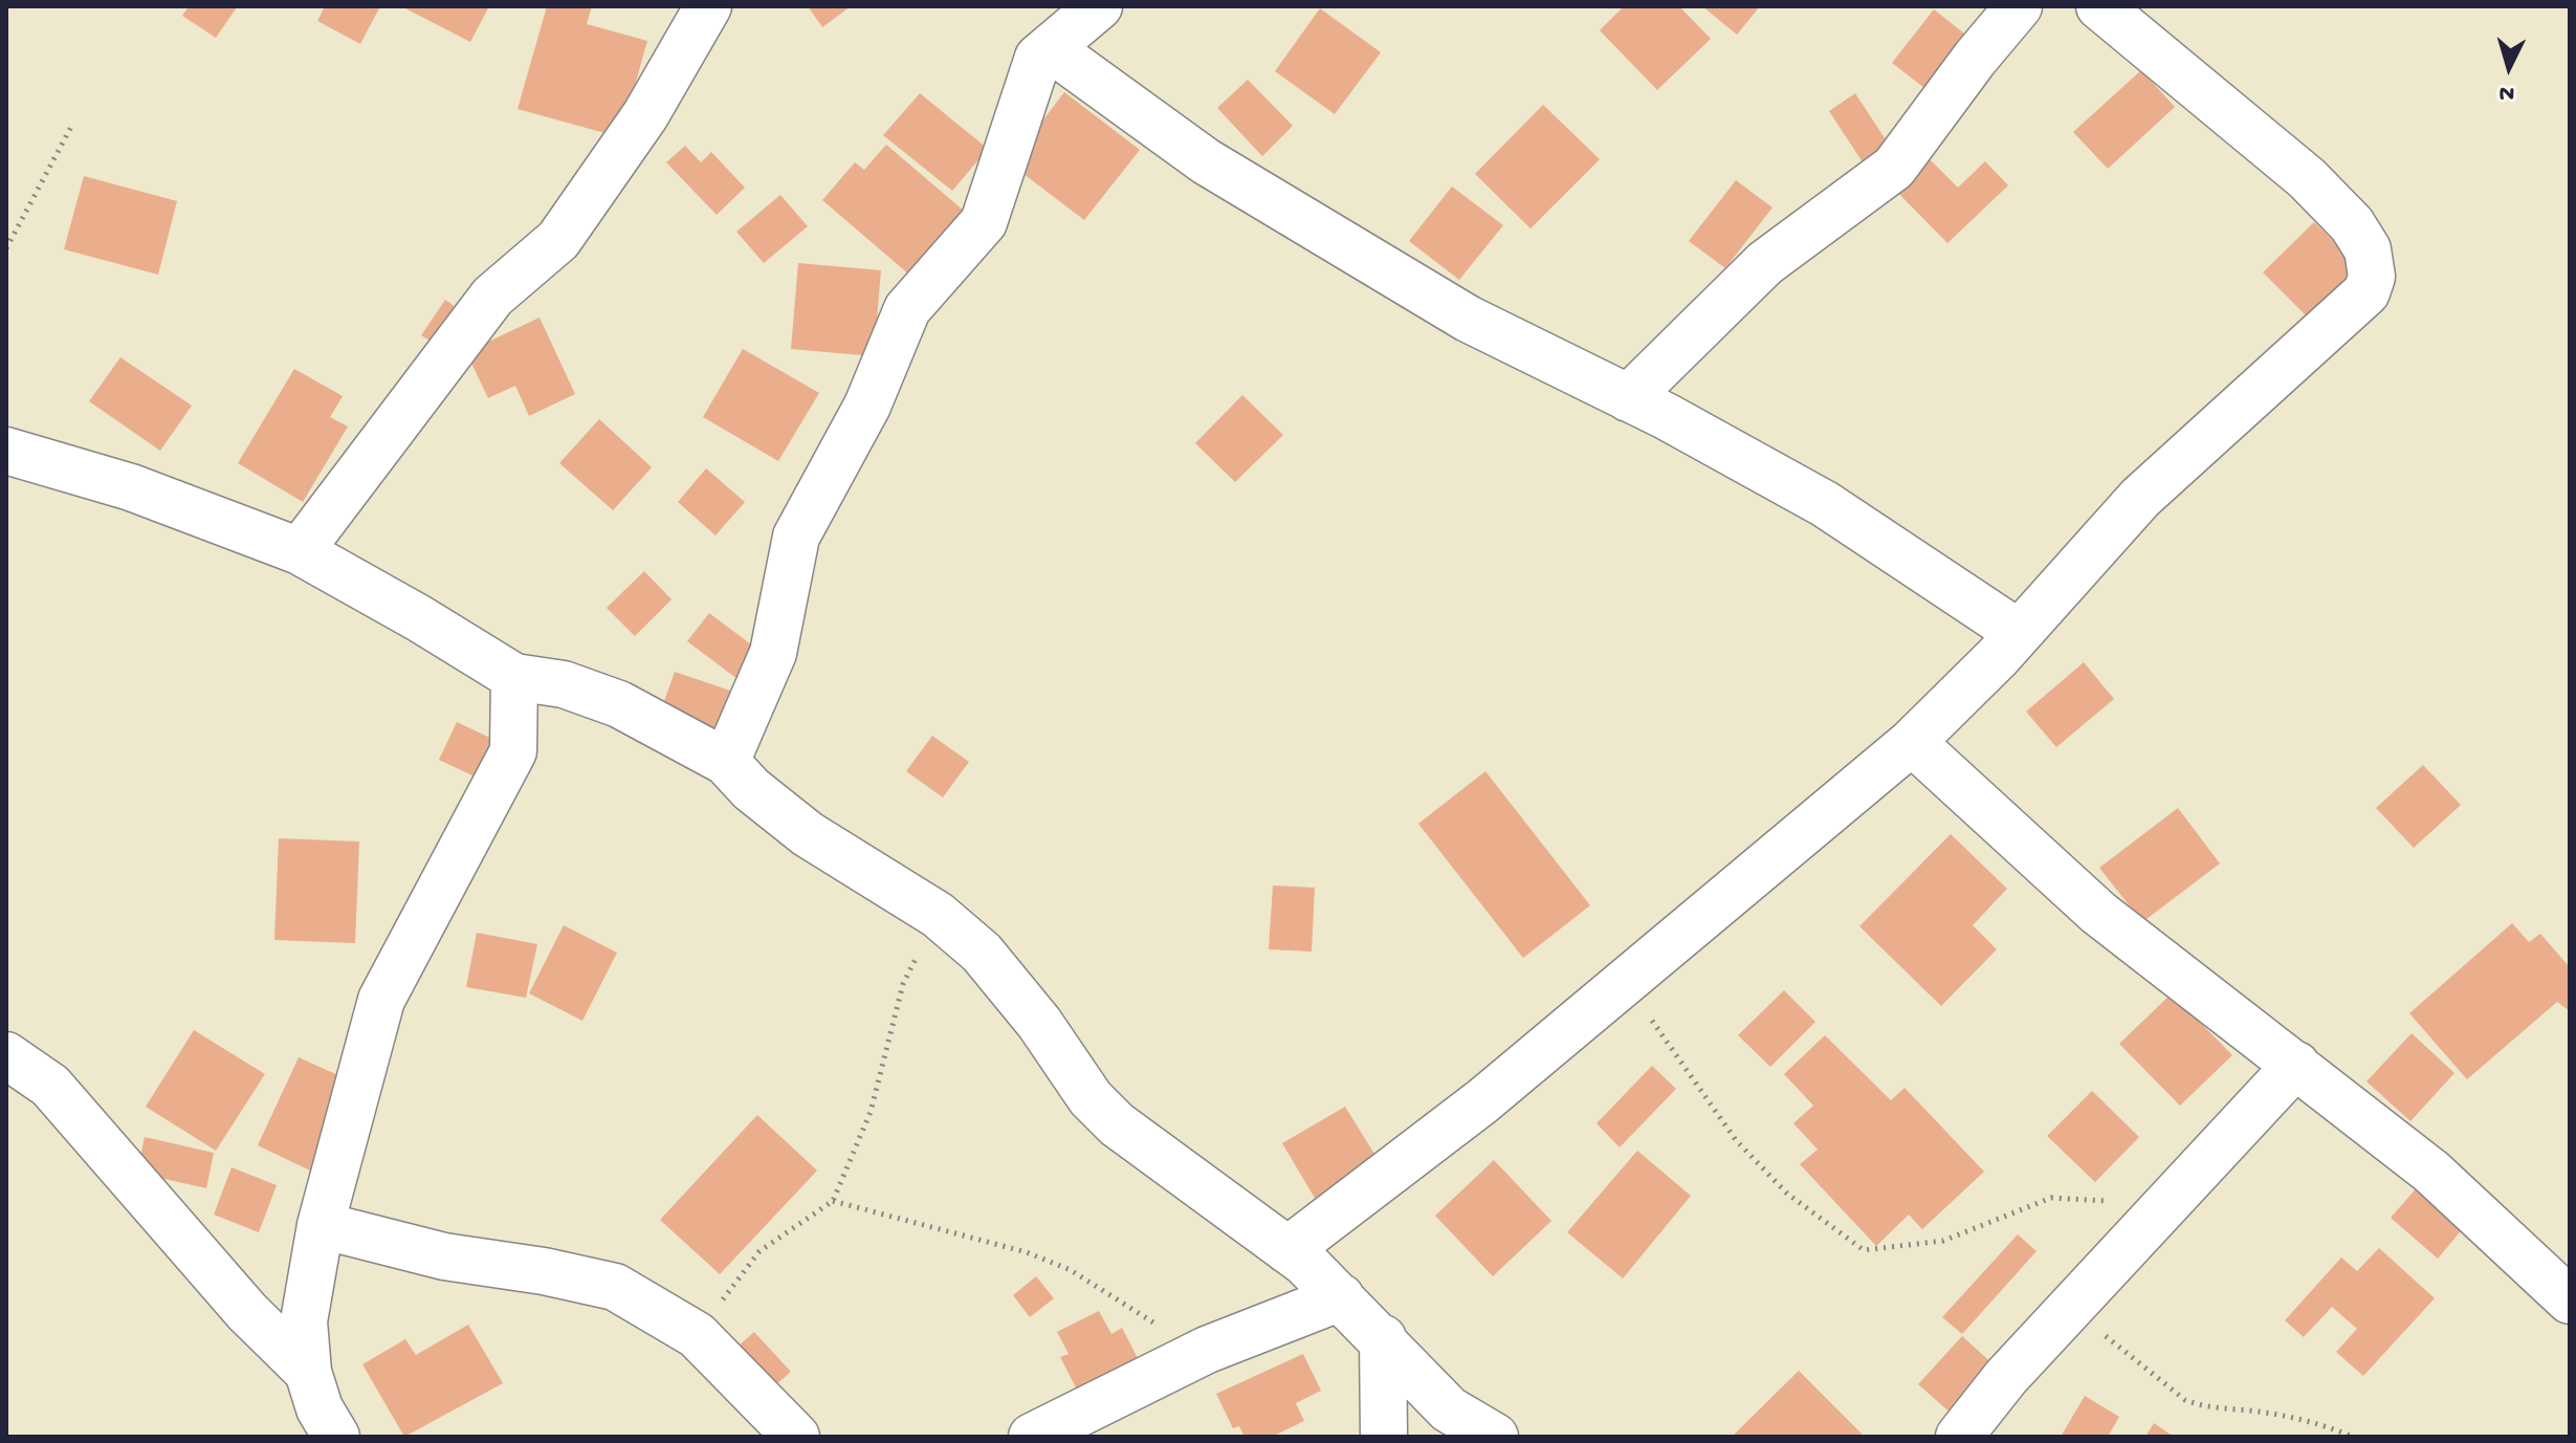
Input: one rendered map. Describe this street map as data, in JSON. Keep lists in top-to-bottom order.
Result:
{
  "north": "bottom"
}
